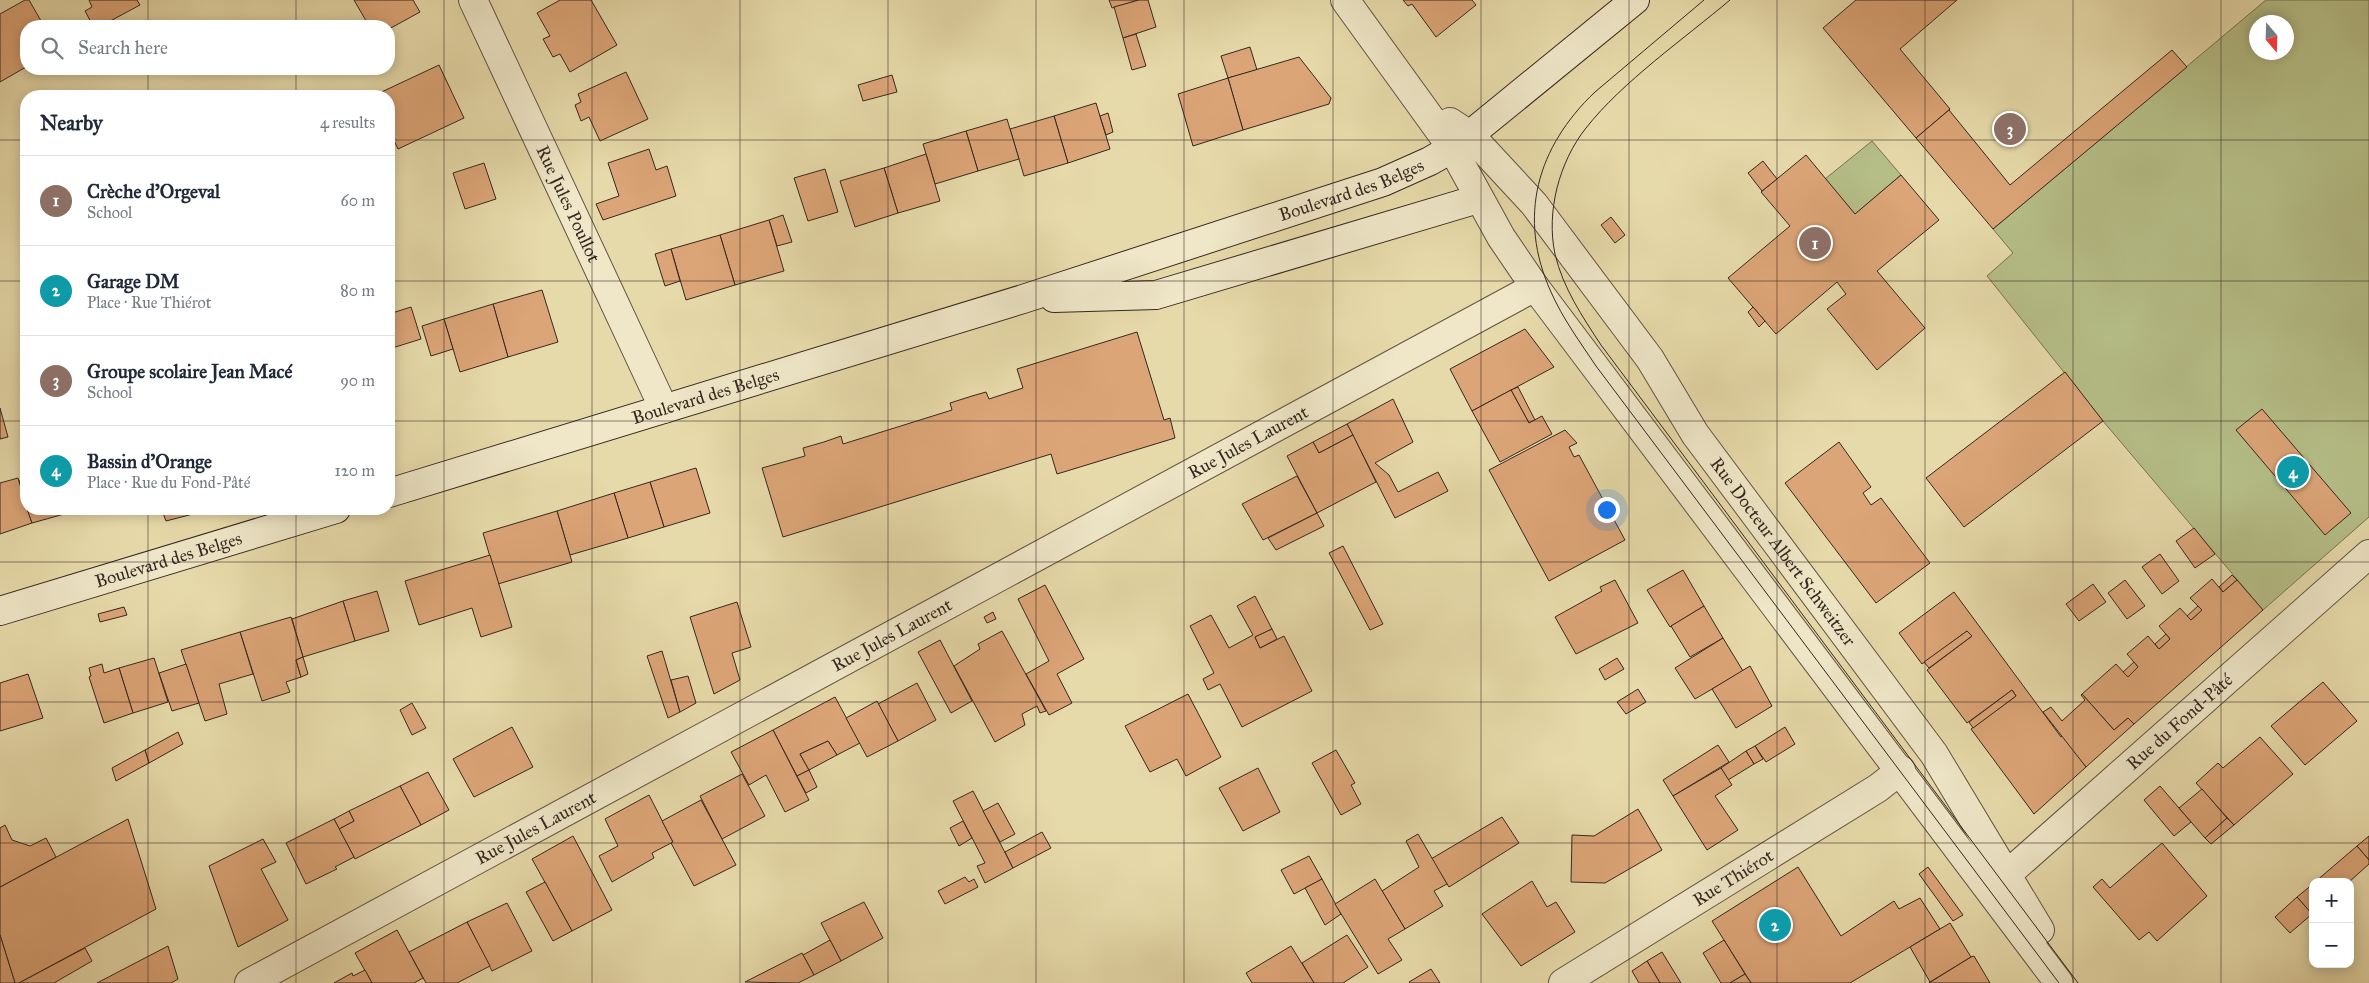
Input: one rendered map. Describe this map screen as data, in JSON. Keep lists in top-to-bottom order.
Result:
{
  "streets": {
    "street": [
      "Boulevard des Belges",
      "Rue Jules Poullot",
      "Rue Jules Laurent",
      "Rue Docteur Albert Schweitzer",
      "Rue du Fond-Pâté",
      "Rue Thiérot"
    ]
  },
  "crossings": [
    ["Boulevard des Belges", "Rue Jules Poullot"],
    ["Boulevard des Belges", "Rue Docteur Albert Schweitzer"],
    ["Rue Jules Laurent", "Rue Docteur Albert Schweitzer"],
    ["Rue Docteur Albert Schweitzer", "Rue du Fond-Pâté"],
    ["Rue Docteur Albert Schweitzer", "Rue Thiérot"]
  ],
  "north": "bottom",
  "page": {
    "search": "Search here",
    "heading": ["Nearby", "4 results"],
    "pins": [
      "3",
      "1",
      "4",
      "2"
    ],
    "list": [
      {
        "mark": "1",
        "name": "Crèche d'Orgeval",
        "note": "School",
        "value": "60 m"
      },
      {
        "mark": "2",
        "name": "Garage DM",
        "note": "Place · Rue Thiérot",
        "value": "80 m"
      },
      {
        "mark": "3",
        "name": "Groupe scolaire Jean Macé",
        "note": "School",
        "value": "90 m"
      },
      {
        "mark": "4",
        "name": "Bassin d'Orange",
        "note": "Place · Rue du Fond-Pâté",
        "value": "120 m"
      }
    ],
    "map_buttons": ["+", "−"]
  }
}
